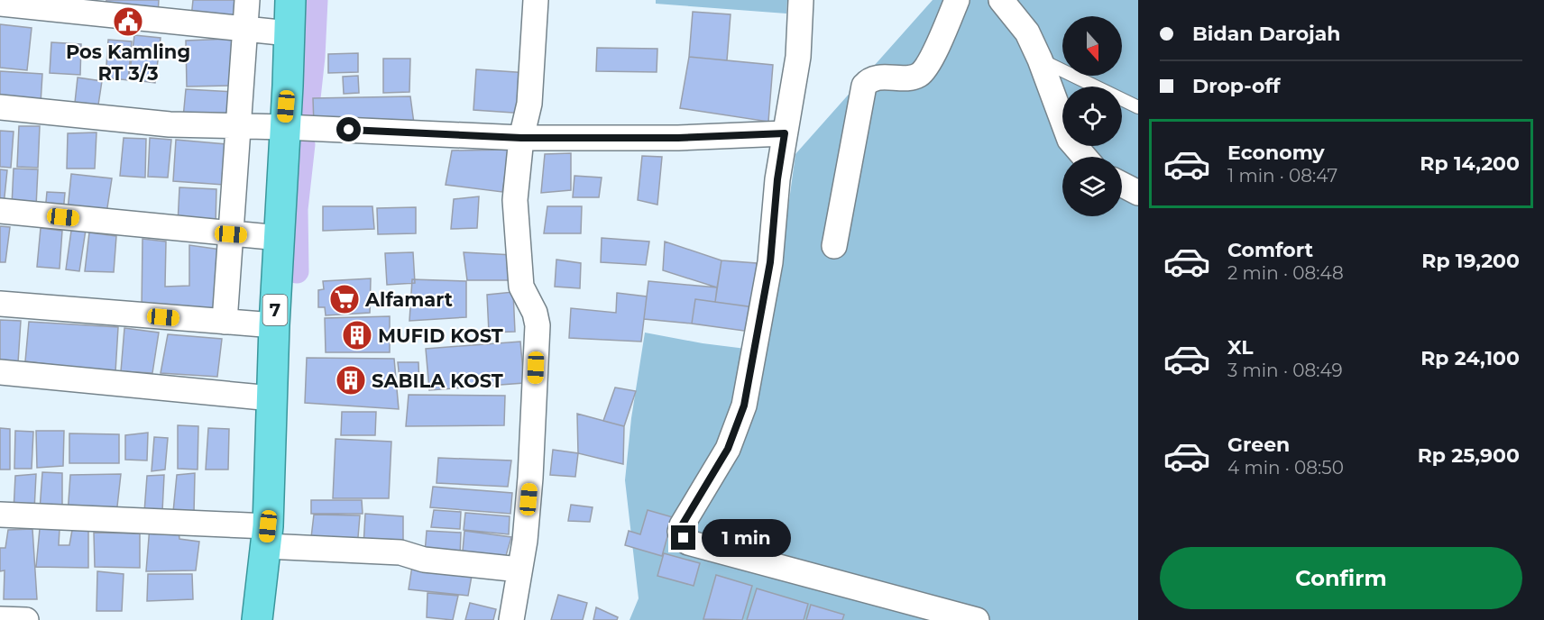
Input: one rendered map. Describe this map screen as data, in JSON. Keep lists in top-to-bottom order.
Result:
{
  "streets": {
    "highway": ["7"]
  },
  "places": {
    "public building": ["Pos Kamling RT 3/3"],
    "supermarket": ["Alfamart"],
    "building": ["MUFID KOST", "SABILA KOST"]
  },
  "north": "bottom",
  "page": {
    "banner": ["Bidan Darojah", "Drop-off"],
    "list": [
      {
        "name": "Economy",
        "note": "1 min · 08:47",
        "value": "Rp 14,200"
      },
      {
        "name": "Comfort",
        "note": "2 min · 08:48",
        "value": "Rp 19,200"
      },
      {
        "name": "XL",
        "note": "3 min · 08:49",
        "value": "Rp 24,100"
      },
      {
        "name": "Green",
        "note": "4 min · 08:50",
        "value": "Rp 25,900"
      }
    ],
    "bubble": "1 min",
    "buttons": "Confirm"
  }
}
